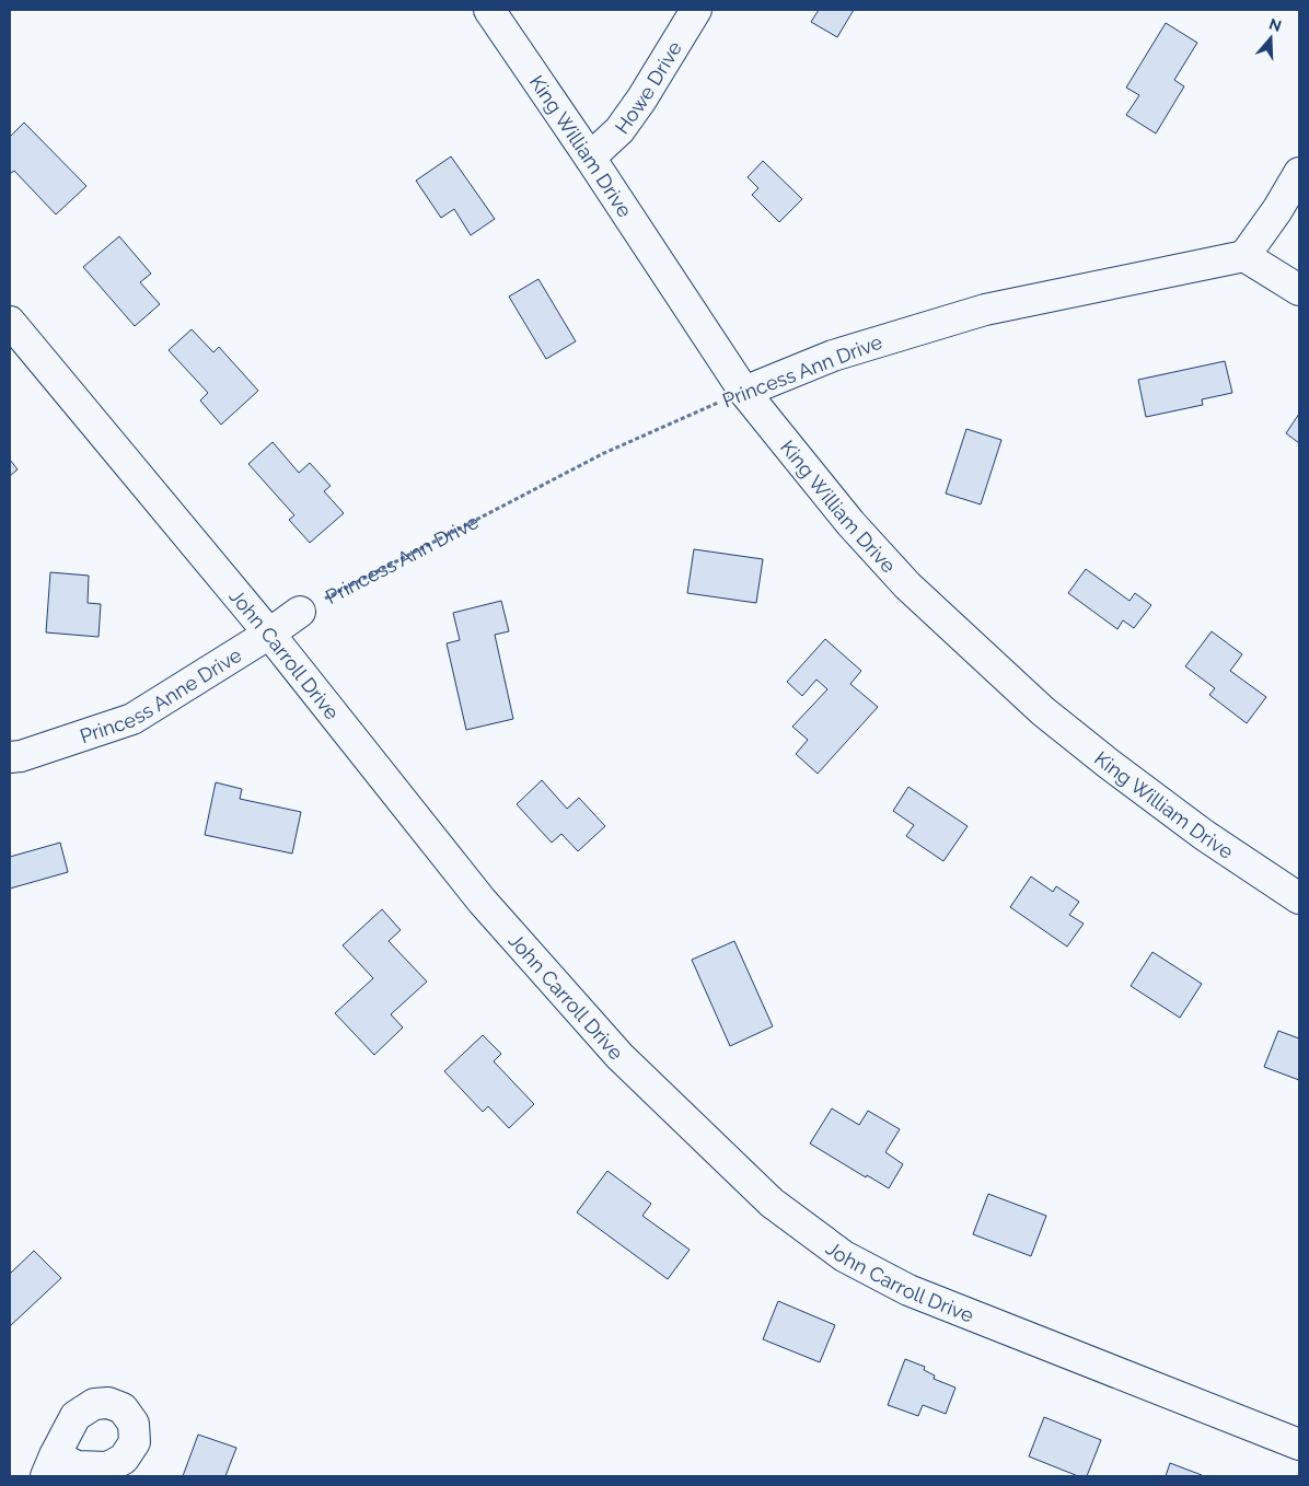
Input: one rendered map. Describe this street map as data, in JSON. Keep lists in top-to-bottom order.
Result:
{
  "streets": {
    "street": [
      "Howe Drive",
      "King William Drive",
      "Princess Ann Drive",
      "John Carroll Drive",
      "Princess Anne Drive"
    ]
  },
  "crossings": [
    ["Howe Drive", "King William Drive"],
    ["King William Drive", "Princess Ann Drive"],
    ["Princess Ann Drive", "Princess Anne Drive"],
    ["John Carroll Drive", "Princess Anne Drive"]
  ],
  "north": "top"
}
